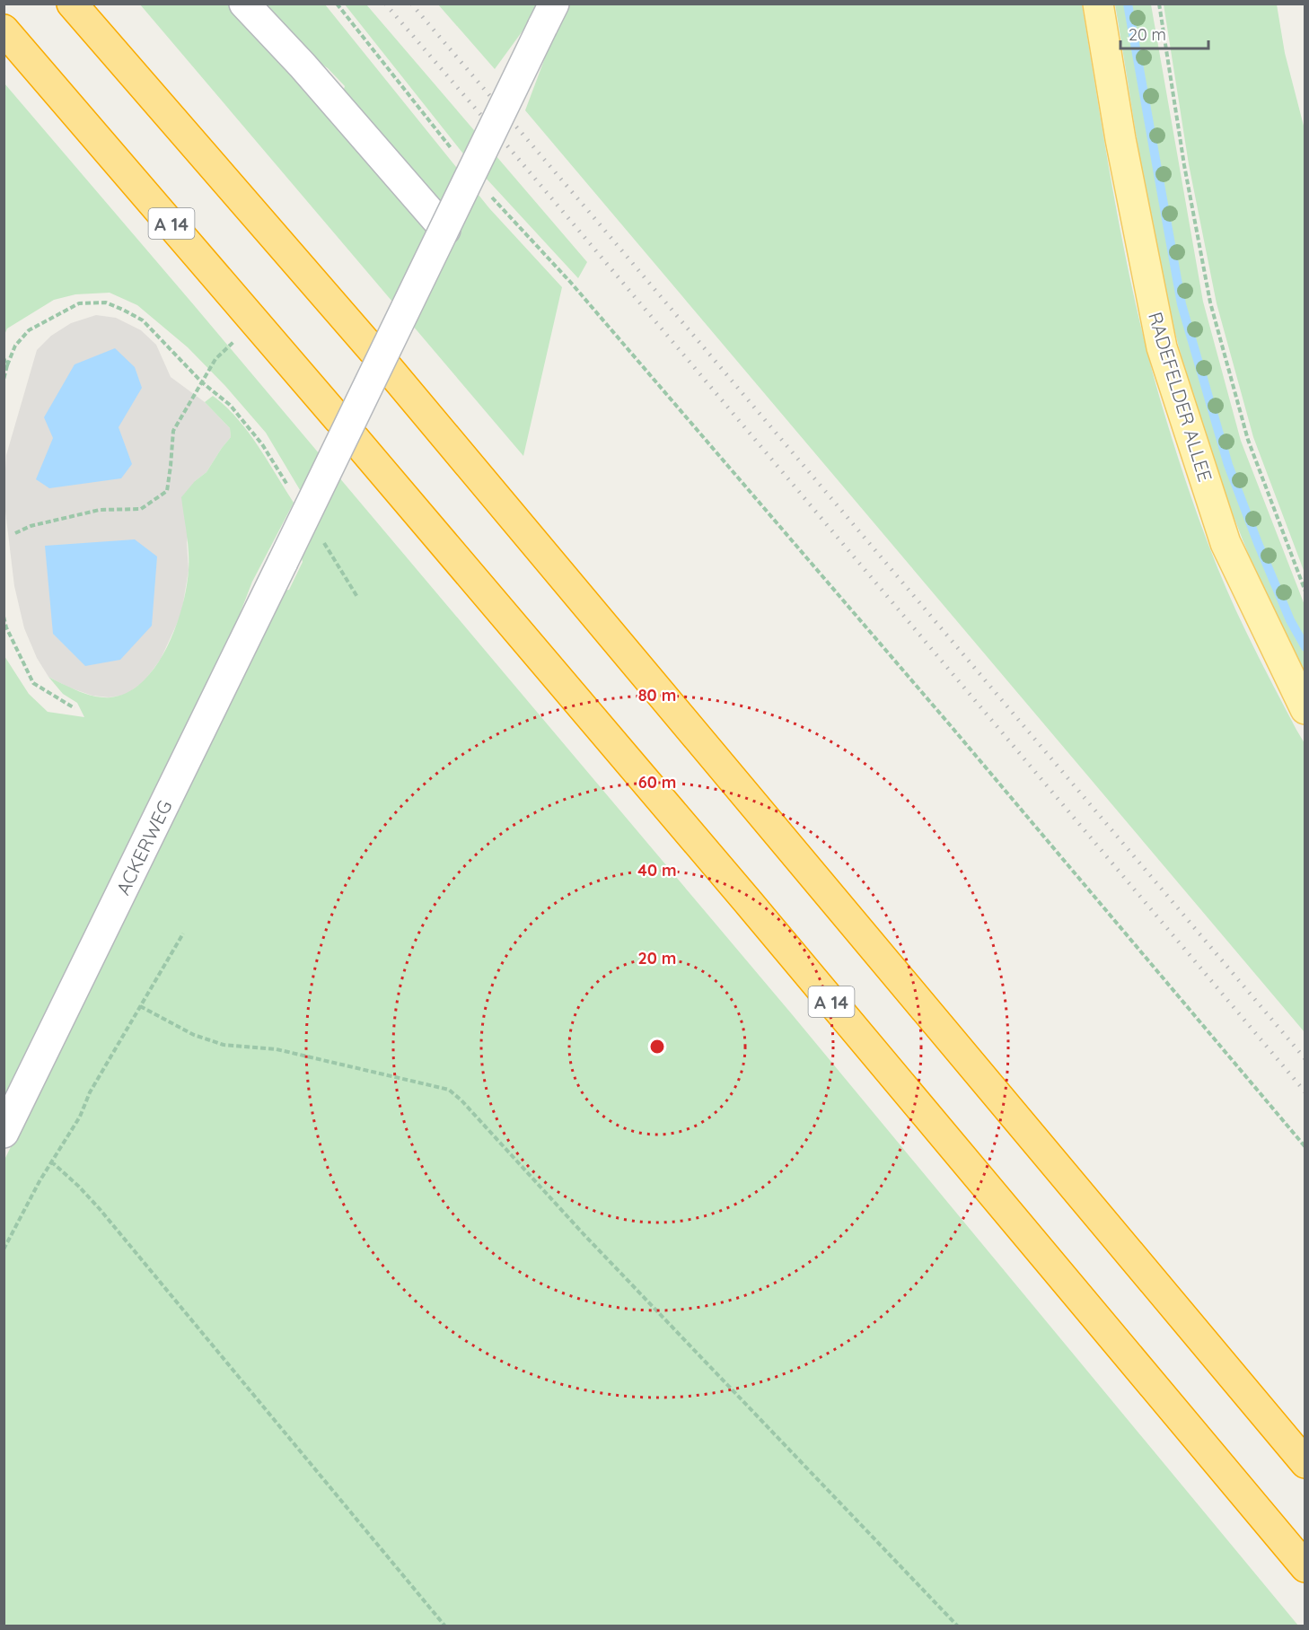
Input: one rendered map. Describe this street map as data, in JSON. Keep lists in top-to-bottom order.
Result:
{
  "streets": {
    "highway": ["A 14"],
    "main road": ["RADEFELDER ALLEE"],
    "lane": ["ACKERWEG"]
  },
  "scale_bar": "20 m",
  "rings": [
    "80 m",
    "60 m",
    "40 m",
    "20 m"
  ]
}
